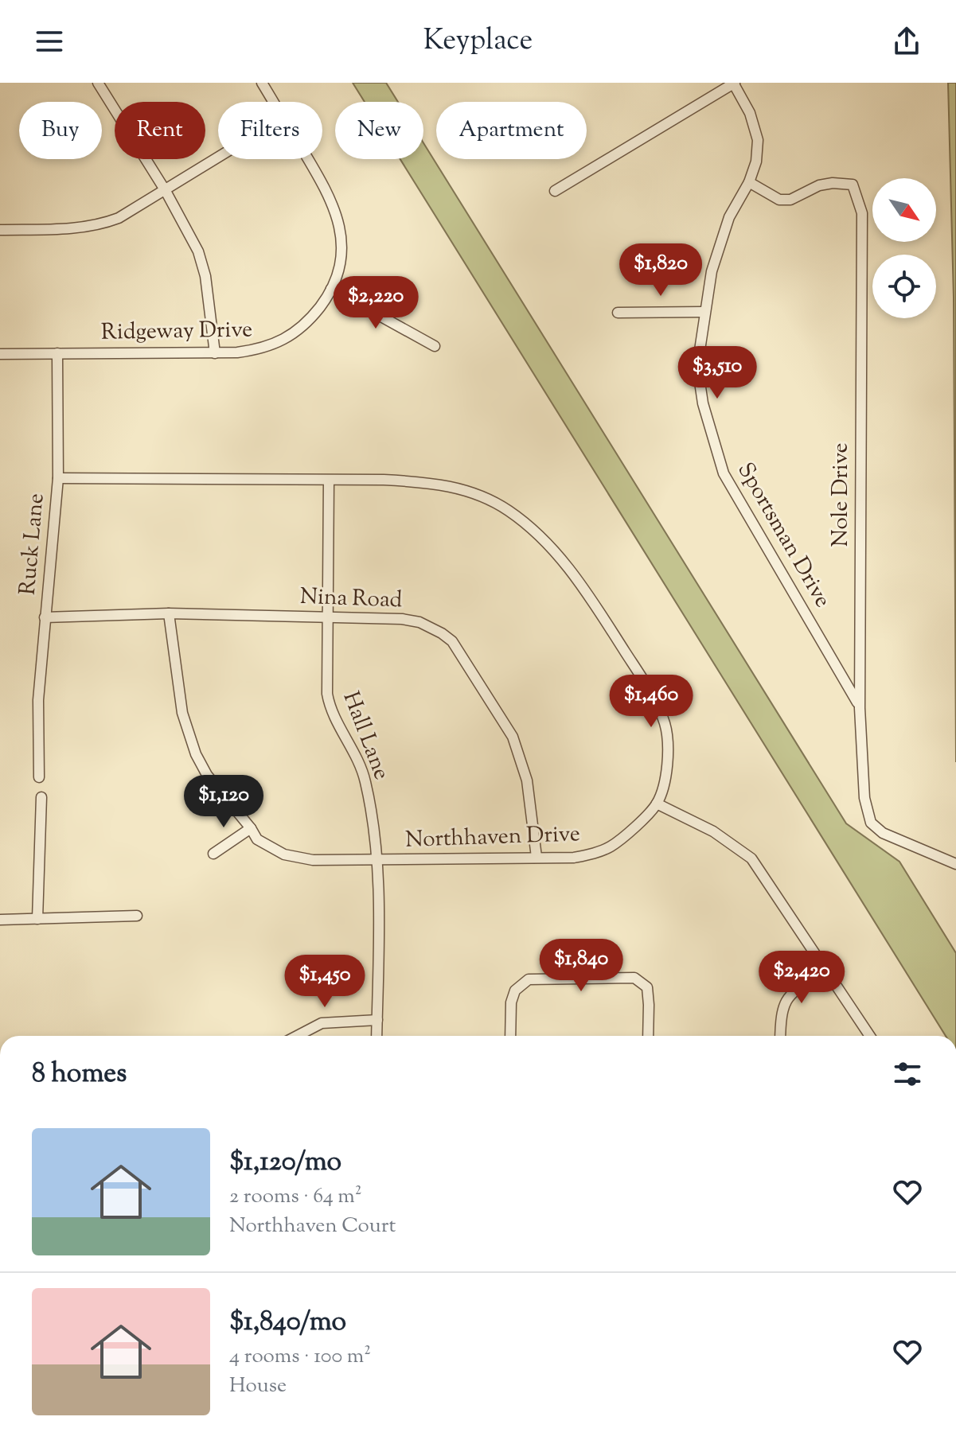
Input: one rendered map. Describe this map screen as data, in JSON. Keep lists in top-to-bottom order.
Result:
{
  "streets": {
    "street": [
      "Ridgeway Drive",
      "Nole Drive",
      "Sportsman Drive",
      "Ruck Lane",
      "Nina Road",
      "Hall Lane",
      "Northhaven Drive"
    ]
  },
  "crossings": [
    ["Ridgeway Drive", "Ruck Lane"],
    ["Nole Drive", "Sportsman Drive"],
    ["Ruck Lane", "Nina Road"],
    ["Ruck Lane", "Northhaven Drive"],
    ["Nina Road", "Hall Lane"],
    ["Nina Road", "Northhaven Drive"],
    ["Hall Lane", "Northhaven Drive"]
  ],
  "north": "bottom right",
  "page": {
    "header": "Keyplace",
    "chip": [
      "Buy",
      "Rent",
      "Filters",
      "New",
      "Apartment"
    ],
    "price": [
      "$1,820",
      "$2,220",
      "$3,510",
      "$1,460",
      "$1,120",
      "$1,840",
      "$2,420",
      "$1,450"
    ],
    "heading": "8 homes",
    "list": [
      {
        "name": "$1,120/mo",
        "note": "2 rooms · 64 m² · Northhaven Court"
      },
      {
        "name": "$1,840/mo",
        "note": "4 rooms · 100 m² · House"
      }
    ]
  }
}
